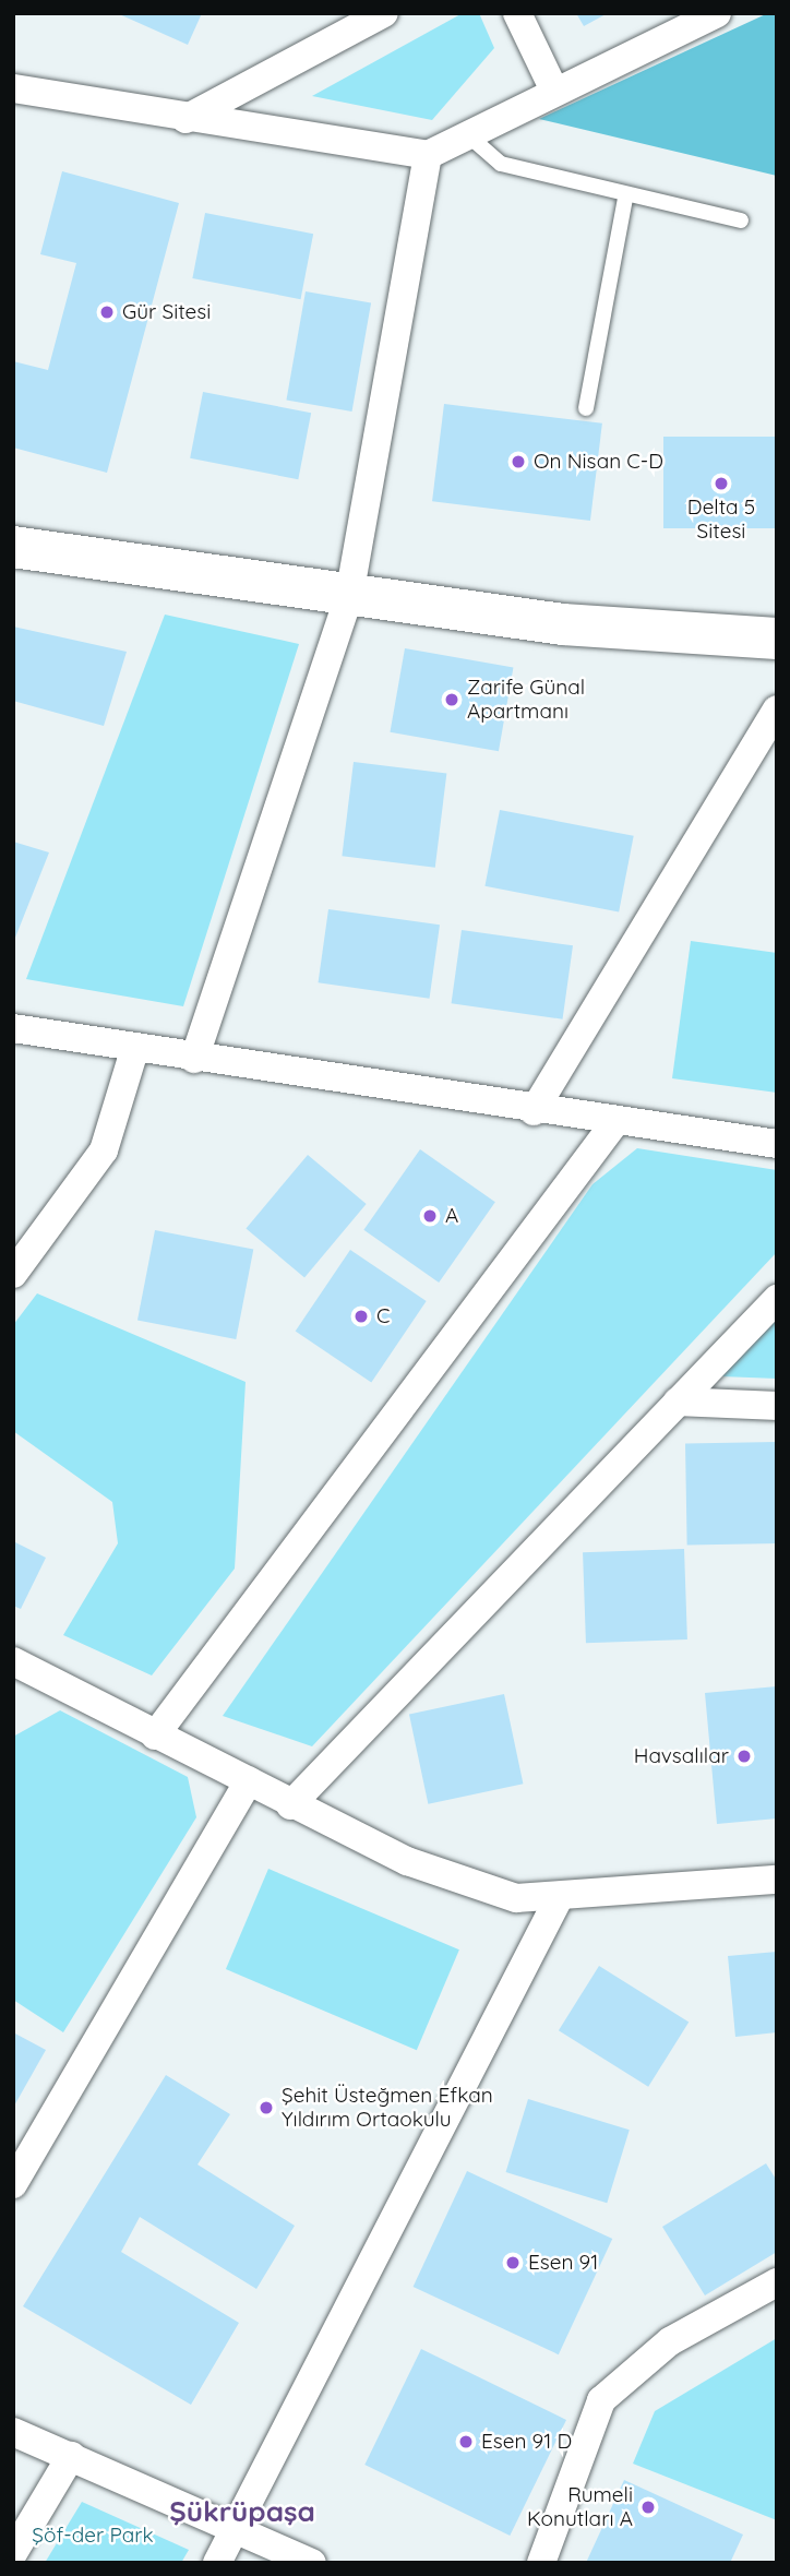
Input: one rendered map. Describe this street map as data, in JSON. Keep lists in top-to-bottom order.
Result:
{
  "districts": ["Şükrüpaşa"],
  "parks": ["Şöf-der Park"],
  "places": [
    "Gür Sitesi",
    "On Nisan C-D",
    "Delta 5 Sitesi",
    "Zarife Günal Apartmanı",
    "A",
    "C",
    "Havsalılar",
    "Şehit Üsteğmen Efkan Yıldırım Ortaokulu",
    "Esen 91",
    "Esen 91 D",
    "Rumeli Konutları A"
  ]
}
